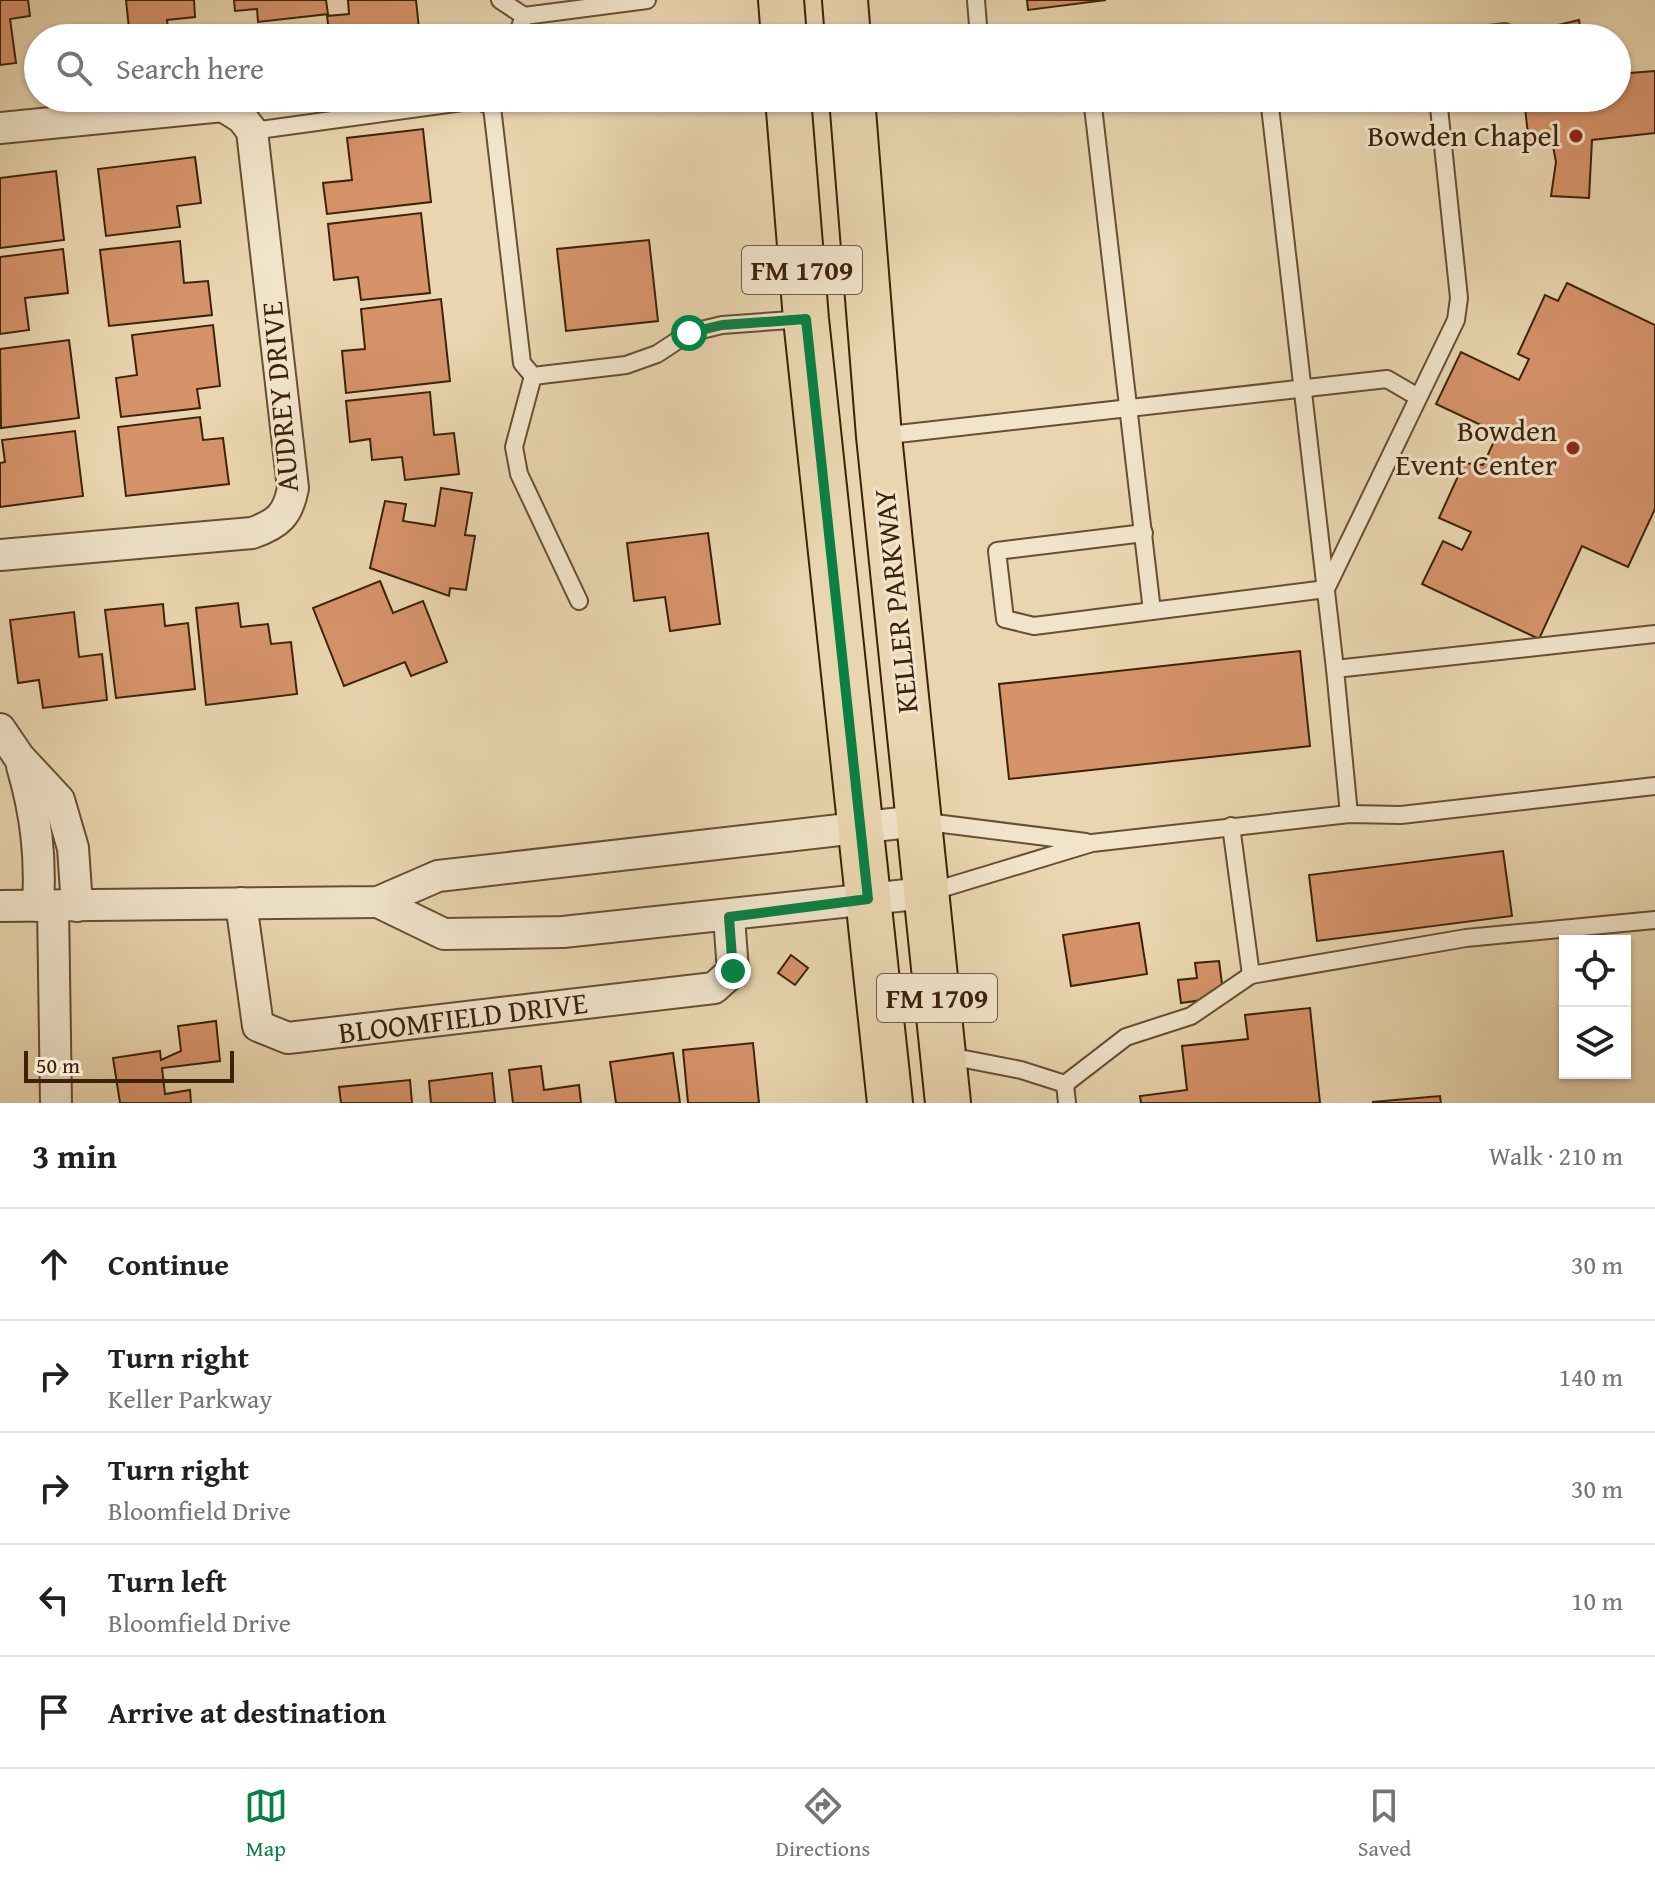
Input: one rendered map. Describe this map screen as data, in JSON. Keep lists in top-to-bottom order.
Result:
{
  "streets": {
    "main road": ["FM 1709", "KELLER PARKWAY"],
    "street": ["AUDREY DRIVE", "BLOOMFIELD DRIVE"]
  },
  "places": ["Bowden Chapel", "Bowden Event Center"],
  "scale_bar": "50 m",
  "page": {
    "search": "Search here",
    "scale": "50 m",
    "heading": ["3 min", "Walk · 210 m"],
    "list": [
      ["Continue", "30 m"],
      ["Turn right", "Keller Parkway", "140 m"],
      ["Turn right", "Bloomfield Drive", "30 m"],
      ["Turn left", "Bloomfield Drive", "10 m"],
      "Arrive at destination"
    ],
    "nav": ["Map", "Directions", "Saved"]
  }
}
